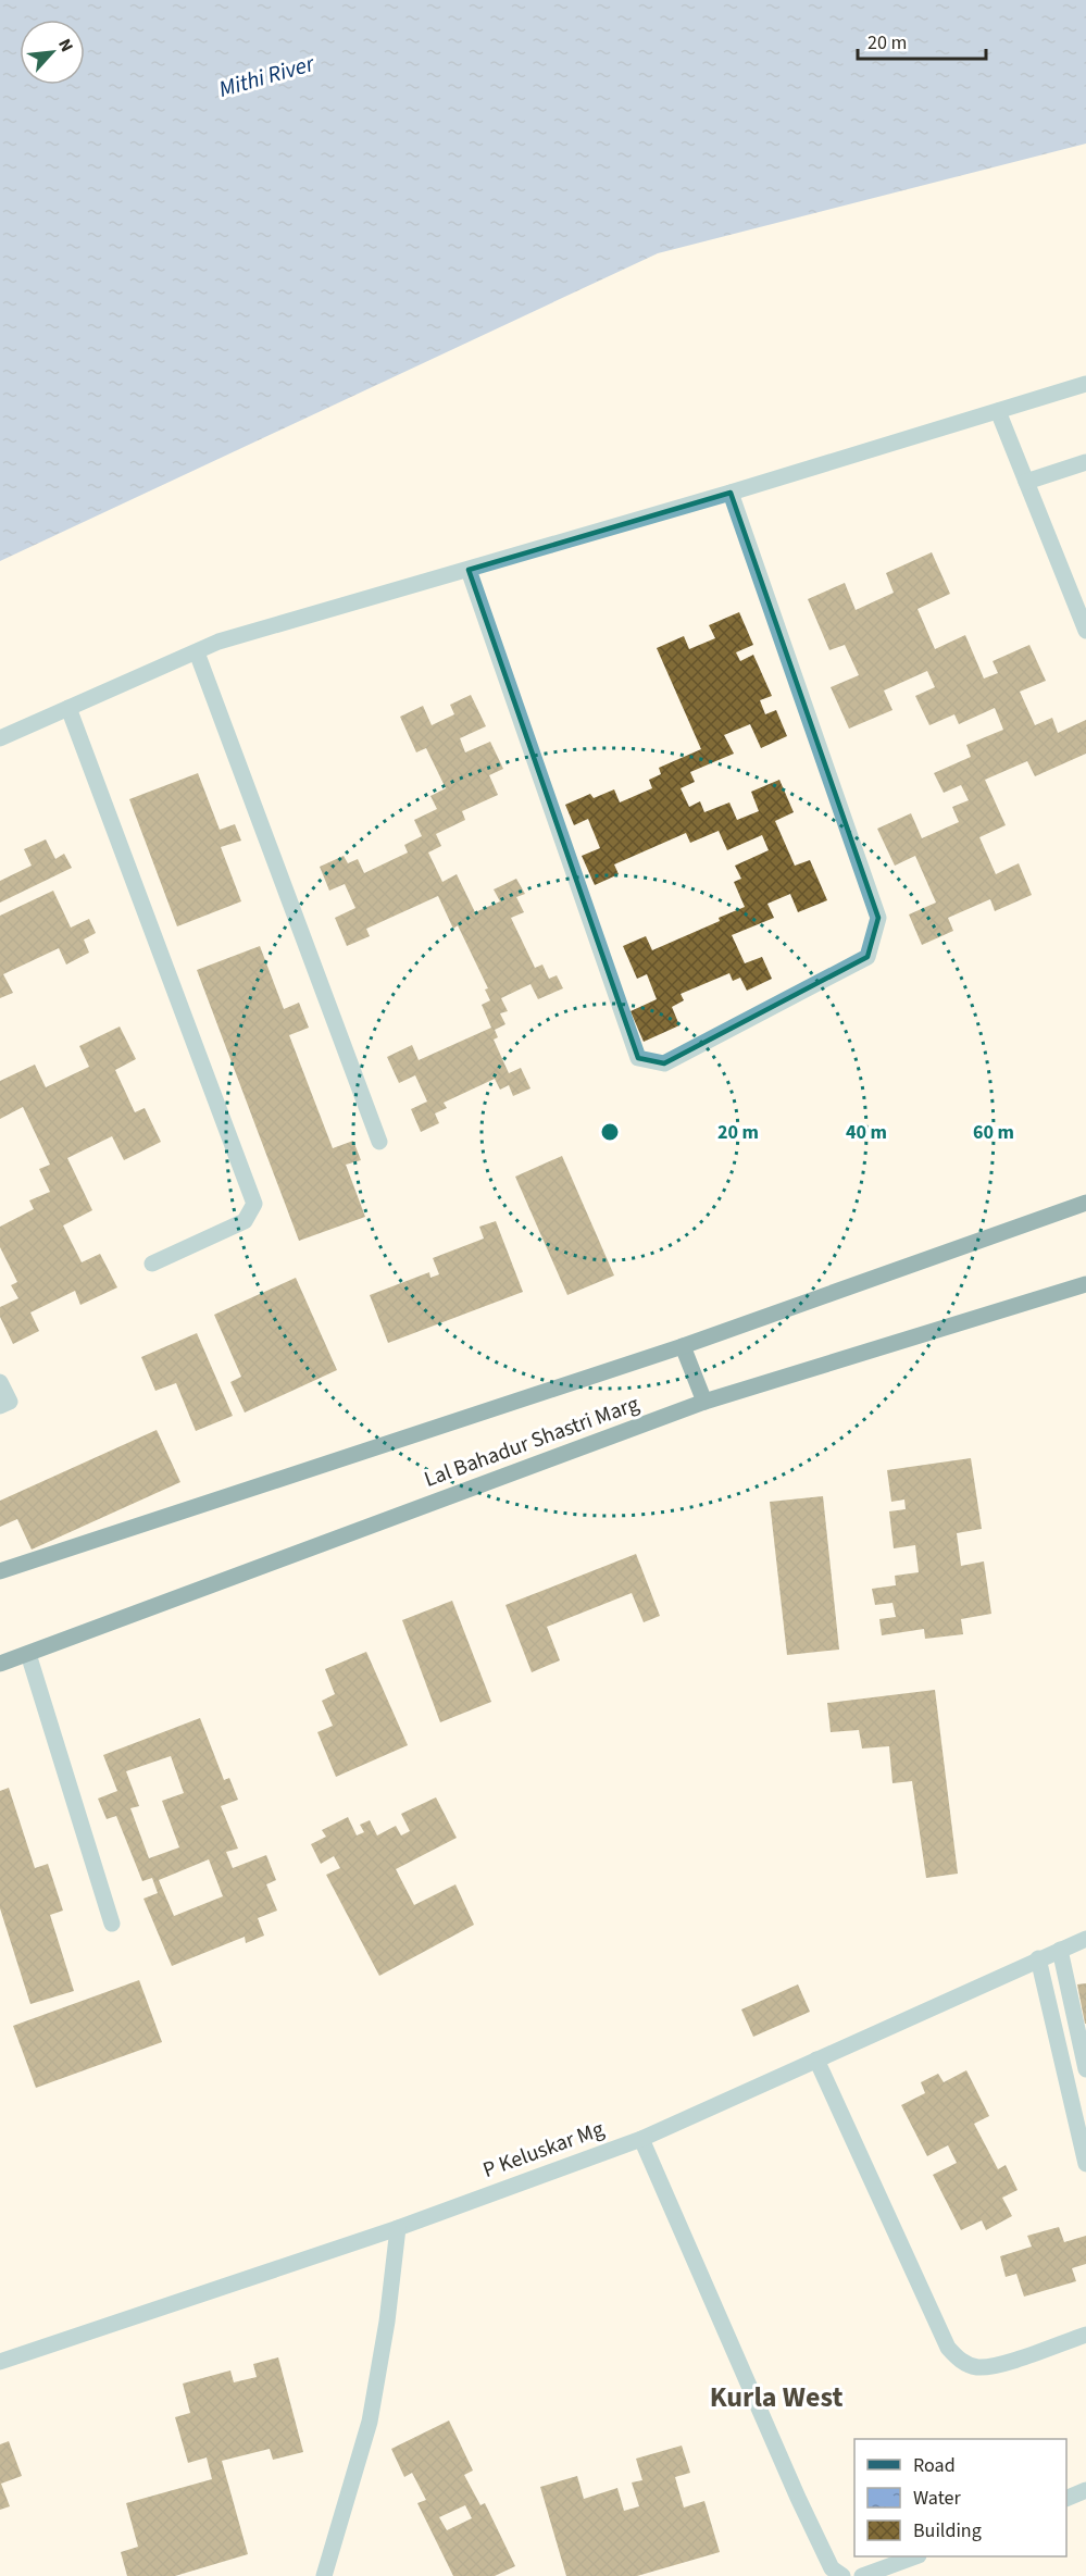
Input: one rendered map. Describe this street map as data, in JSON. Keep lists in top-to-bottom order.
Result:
{
  "streets": {
    "main road": ["Lal Bahadur Shastri Marg"],
    "street": ["P Keluskar Mg"]
  },
  "districts": ["Kurla West"],
  "water": ["Mithi River"],
  "legend": ["Road", "Water", "Building"],
  "scale_bar": "20 m",
  "north": "top right",
  "rings": ["20 m", "40 m", "60 m"]
}
